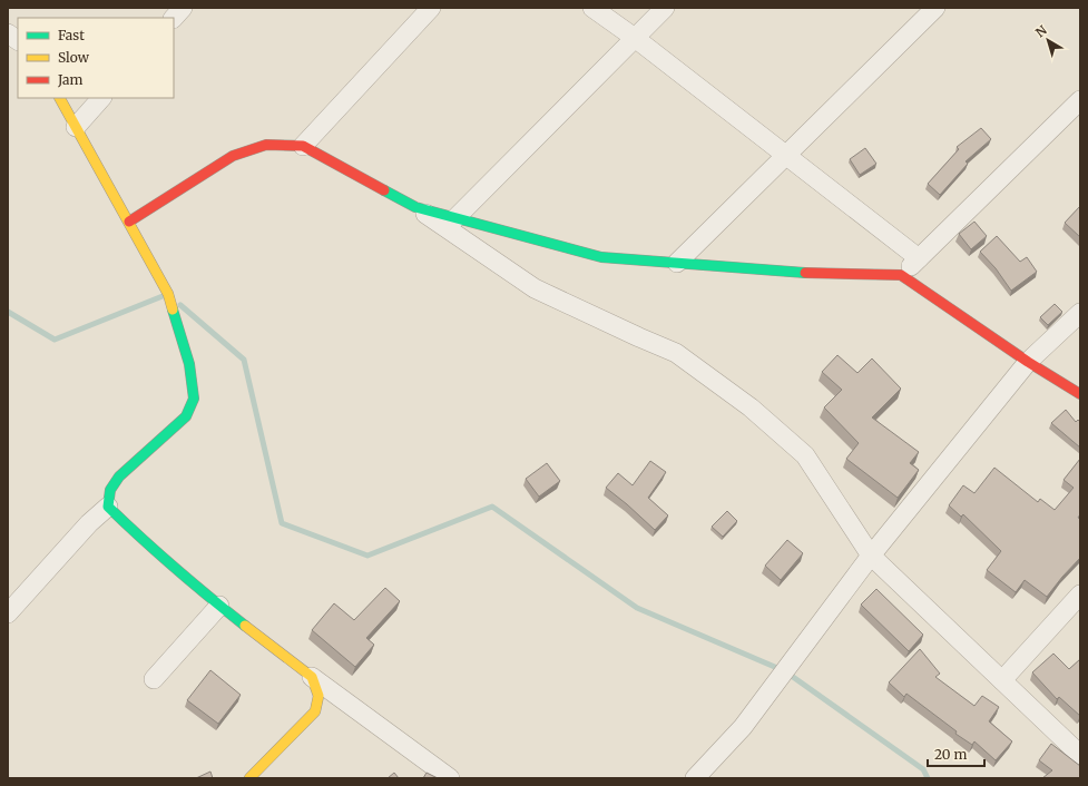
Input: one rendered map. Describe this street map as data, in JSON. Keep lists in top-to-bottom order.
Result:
{
  "legend": ["Fast", "Slow", "Jam"],
  "scale_bar": "20 m",
  "north": "top left"
}
